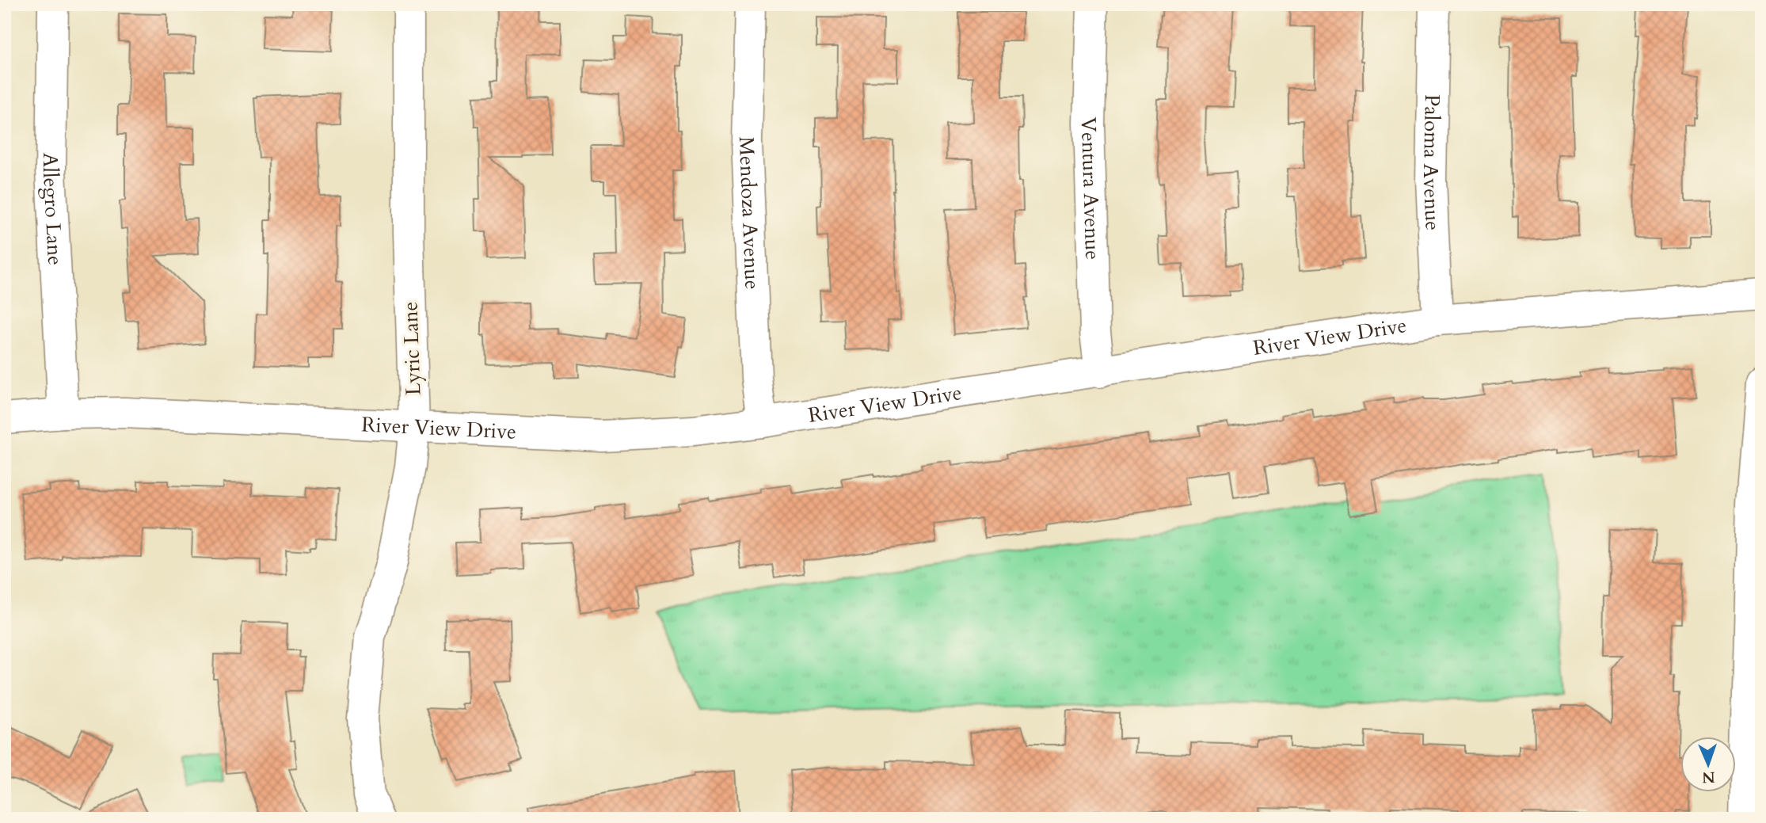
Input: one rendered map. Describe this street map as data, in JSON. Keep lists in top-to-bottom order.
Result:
{
  "streets": {
    "street": [
      "Paloma Avenue",
      "Ventura Avenue",
      "Allegro Lane",
      "Mendoza Avenue",
      "River View Drive",
      "Lyric Lane"
    ]
  },
  "crossings": [
    ["Paloma Avenue", "River View Drive"],
    ["Ventura Avenue", "River View Drive"],
    ["Allegro Lane", "River View Drive"],
    ["Mendoza Avenue", "River View Drive"],
    ["River View Drive", "Lyric Lane"]
  ],
  "north": "bottom"
}
